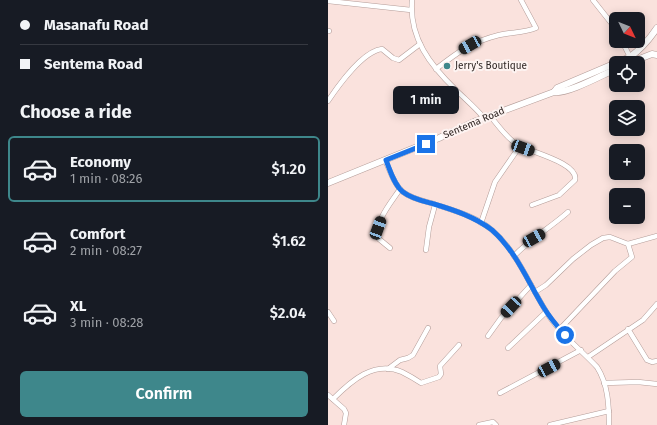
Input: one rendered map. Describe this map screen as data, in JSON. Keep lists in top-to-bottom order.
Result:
{
  "streets": {
    "main road": ["Sentema Road"]
  },
  "places": ["Jerry's Boutique"],
  "north": "bottom right",
  "page": {
    "banner": ["Masanafu Road", "Sentema Road"],
    "map_buttons": ["+", "−"],
    "bubble": "1 min",
    "heading": "Choose a ride",
    "list": [
      {
        "name": "Economy",
        "note": "1 min · 08:26",
        "value": "$1.20"
      },
      {
        "name": "Comfort",
        "note": "2 min · 08:27",
        "value": "$1.62"
      },
      {
        "name": "XL",
        "note": "3 min · 08:28",
        "value": "$2.04"
      }
    ],
    "buttons": "Confirm"
  }
}
